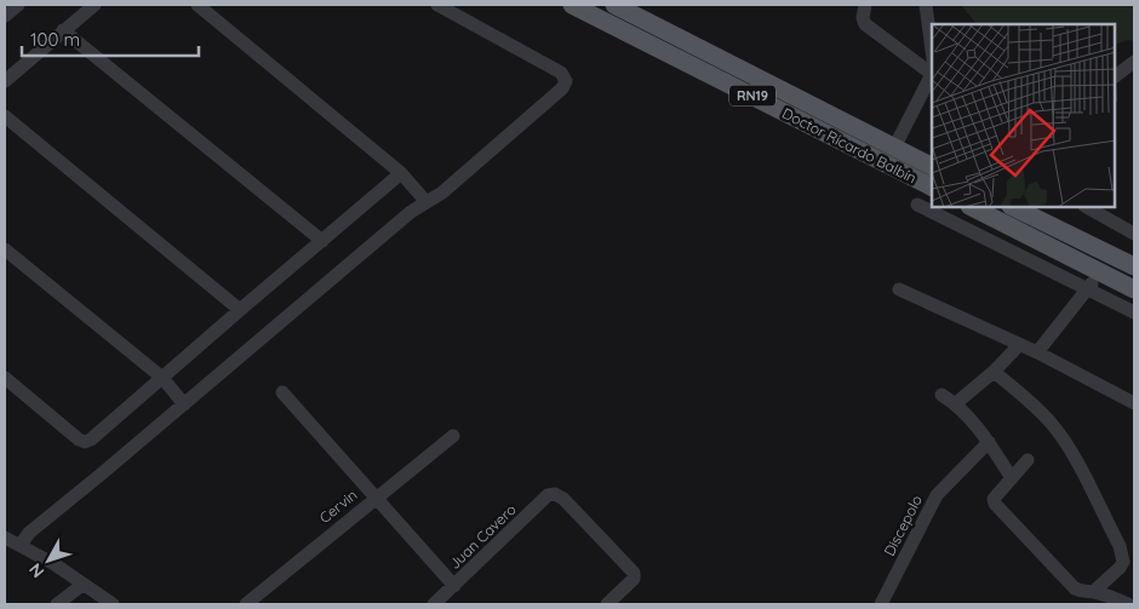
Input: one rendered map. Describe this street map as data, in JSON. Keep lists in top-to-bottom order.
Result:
{
  "streets": {
    "main road": ["RN19", "Doctor Ricardo Balbín"],
    "street": ["Cervin", "Discepolo", "Juan Cavero"]
  },
  "scale_bar": "100 m",
  "north": "bottom left"
}
